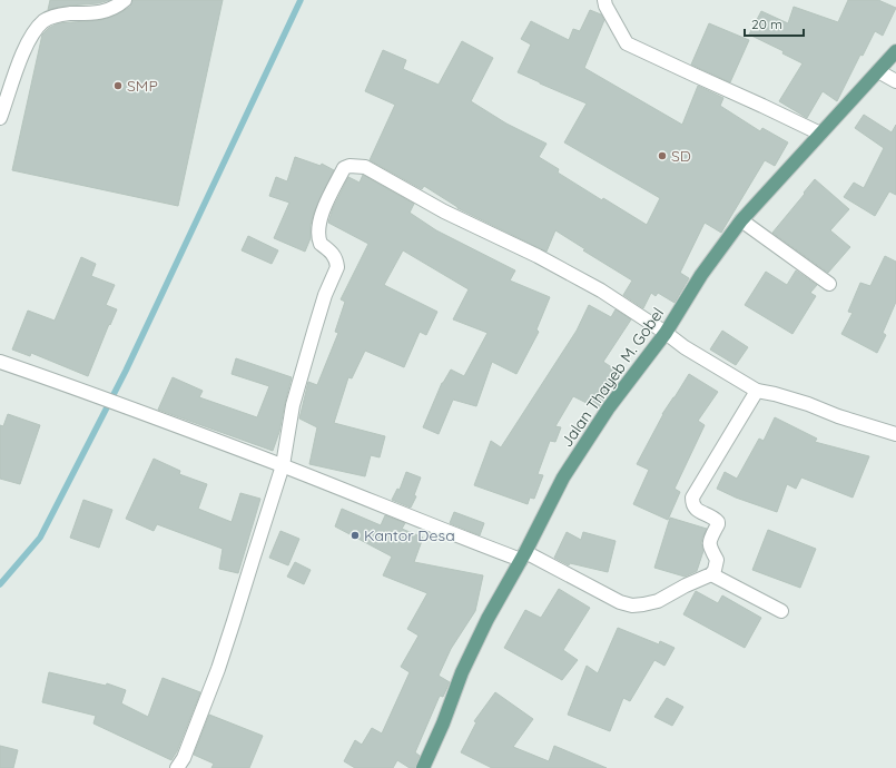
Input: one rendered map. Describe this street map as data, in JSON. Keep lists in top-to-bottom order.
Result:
{
  "streets": {
    "main road": ["Jalan Thayeb M. Gobel"]
  },
  "places": ["SMP", "SD", "Kantor Desa"],
  "scale_bar": "20 m"
}
